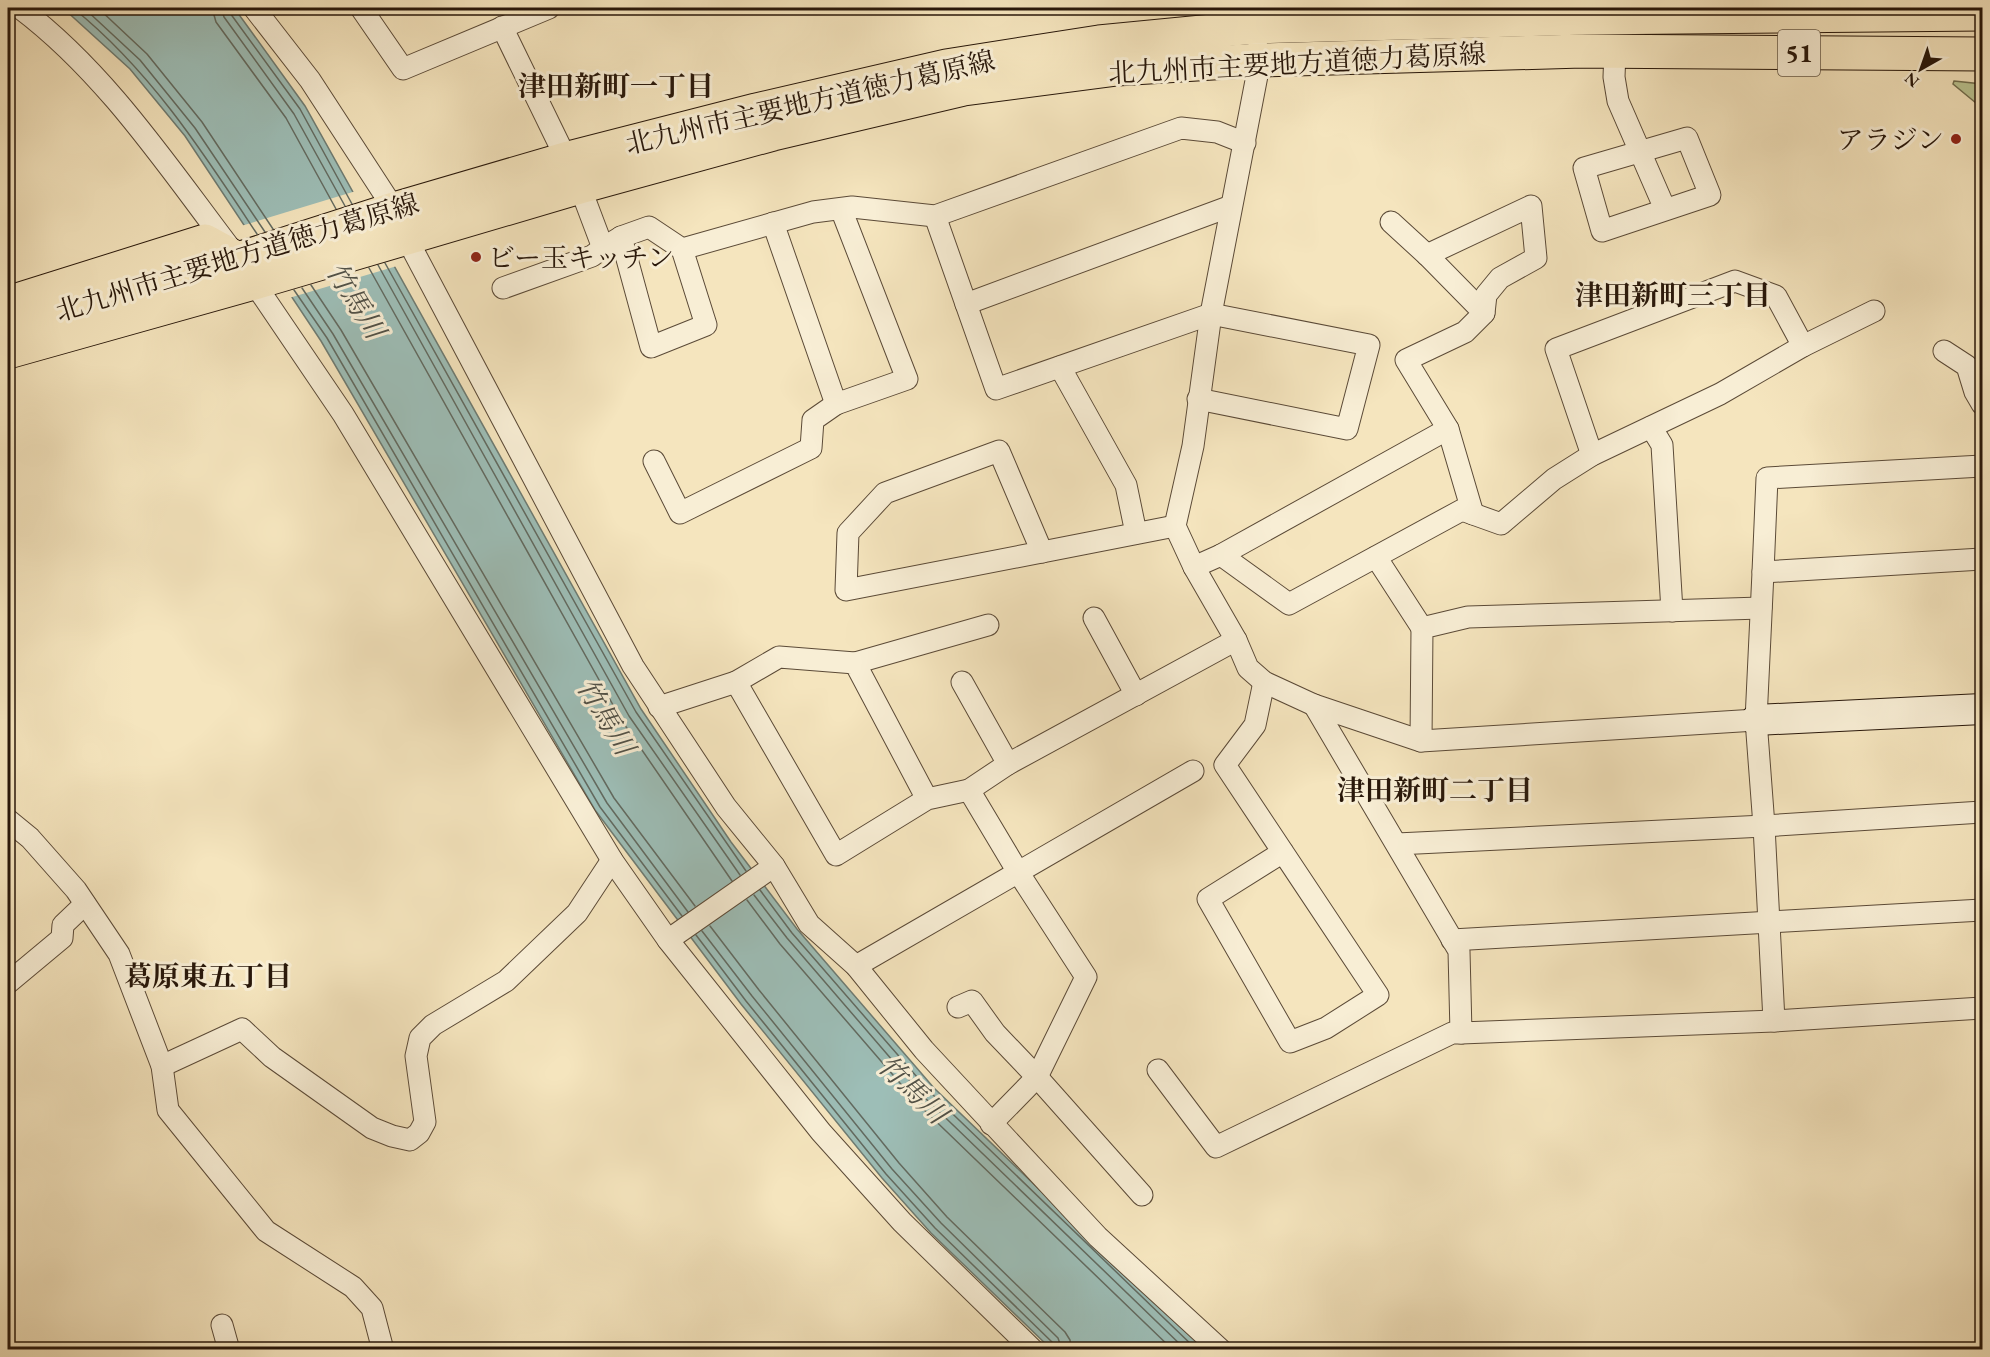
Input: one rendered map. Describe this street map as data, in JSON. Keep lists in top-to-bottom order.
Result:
{
  "streets": {
    "main road": ["51", "北九州市主要地方道徳力葛原線"]
  },
  "crossings": [
    ["51", "北九州市主要地方道徳力葛原線"]
  ],
  "districts": [
    "津田新町一丁目",
    "津田新町三丁目",
    "津田新町二丁目",
    "葛原東五丁目"
  ],
  "water": ["竹馬川"],
  "places": ["アラジン", "ビー玉キッチン"],
  "north": "bottom left"
}
